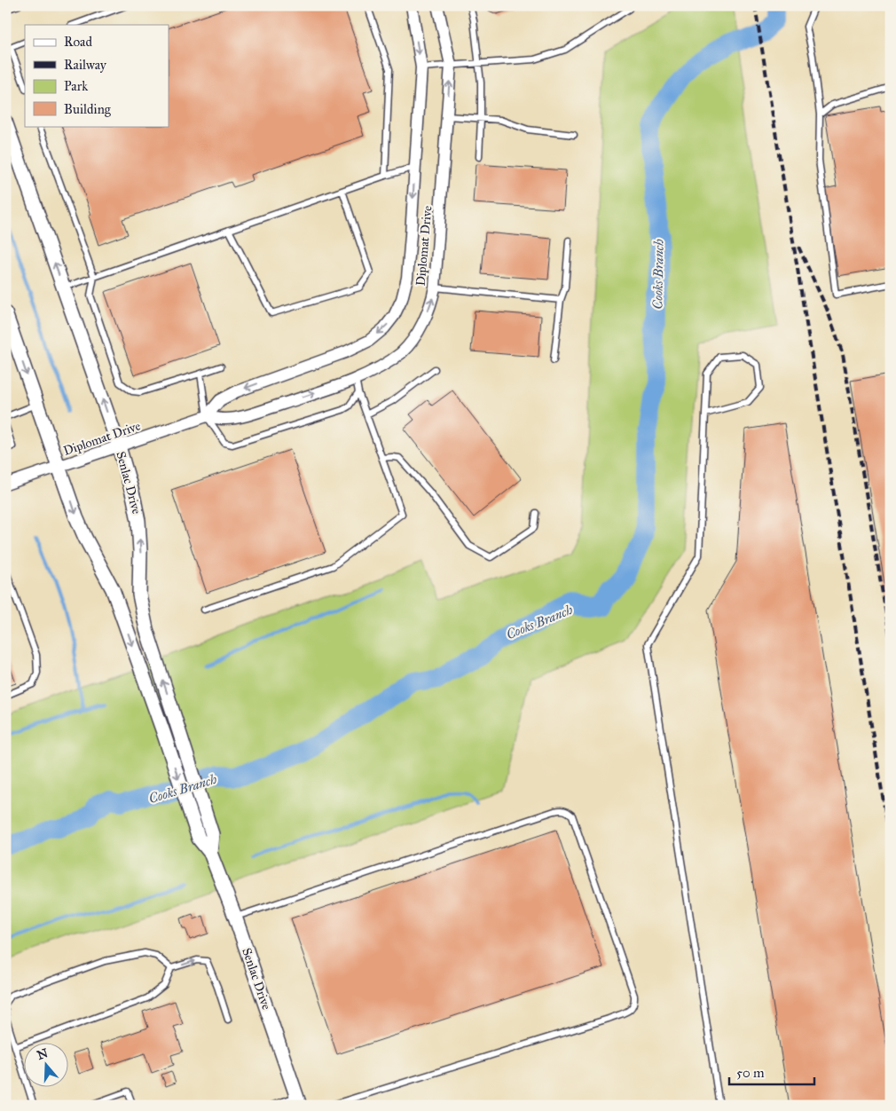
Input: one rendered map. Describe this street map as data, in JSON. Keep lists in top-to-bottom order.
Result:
{
  "streets": {
    "street": ["Diplomat Drive", "Senlac Drive"]
  },
  "crossings": [
    ["Diplomat Drive", "Senlac Drive"]
  ],
  "water": ["Cooks Branch"],
  "legend": [
    "Road",
    "Railway",
    "Park",
    "Building"
  ],
  "scale_bar": "50 m",
  "north": "top"
}
